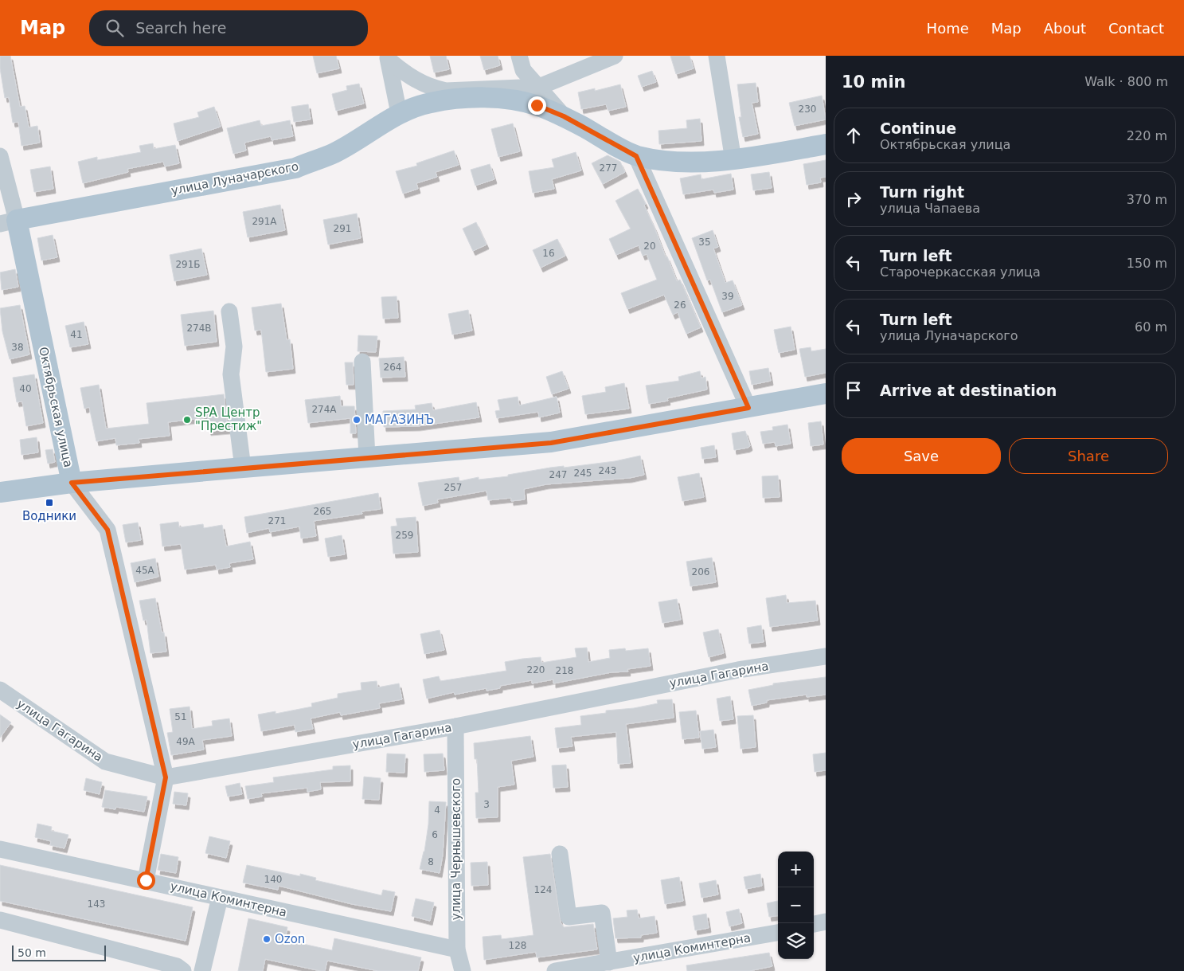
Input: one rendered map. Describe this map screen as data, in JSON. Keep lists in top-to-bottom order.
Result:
{
  "streets": {
    "main road": ["улица Луначарского", "Октябрьская улица"],
    "street": ["улица Гагарина", "улица Чернышевского", "улица Коминтерна"]
  },
  "crossings": [
    ["улица Луначарского", "Октябрьская улица"],
    ["Октябрьская улица", "улица Гагарина"],
    ["Октябрьская улица", "улица Коминтерна"],
    ["улица Гагарина", "улица Чернышевского"],
    ["улица Чернышевского", "улица Коминтерна"]
  ],
  "places": {
    "other": ["SPA Центр \"Престиж\"", "МАГАЗИНЪ", "Ozon"],
    "transit": ["Водники"]
  },
  "house_numbers": [
    "230",
    "277",
    "291А",
    "291",
    "35",
    "20",
    "16",
    "291Б",
    "39",
    "26",
    "274В",
    "41",
    "38",
    "264",
    "40",
    "274А",
    "243",
    "245",
    "247",
    "257",
    "265",
    "271",
    "259",
    "45А",
    "206",
    "220",
    "218",
    "51",
    "49А",
    "3",
    "4",
    "6",
    "8",
    "140",
    "124",
    "143",
    "128"
  ],
  "scale_bar": "50 m",
  "page": {
    "header": "Map",
    "search": "Search here",
    "nav": [
      "Home",
      "Map",
      "About",
      "Contact"
    ],
    "heading": ["10 min", "Walk · 800 m"],
    "list": [
      ["Continue", "Октябрьская улица", "220 m"],
      ["Turn right", "улица Чапаева", "370 m"],
      ["Turn left", "Старочеркасская улица", "150 m"],
      ["Turn left", "улица Луначарского", "60 m"],
      "Arrive at destination"
    ],
    "buttons": ["Save", "Share"],
    "map_buttons": ["+", "−"],
    "scale": "50 m"
  }
}
